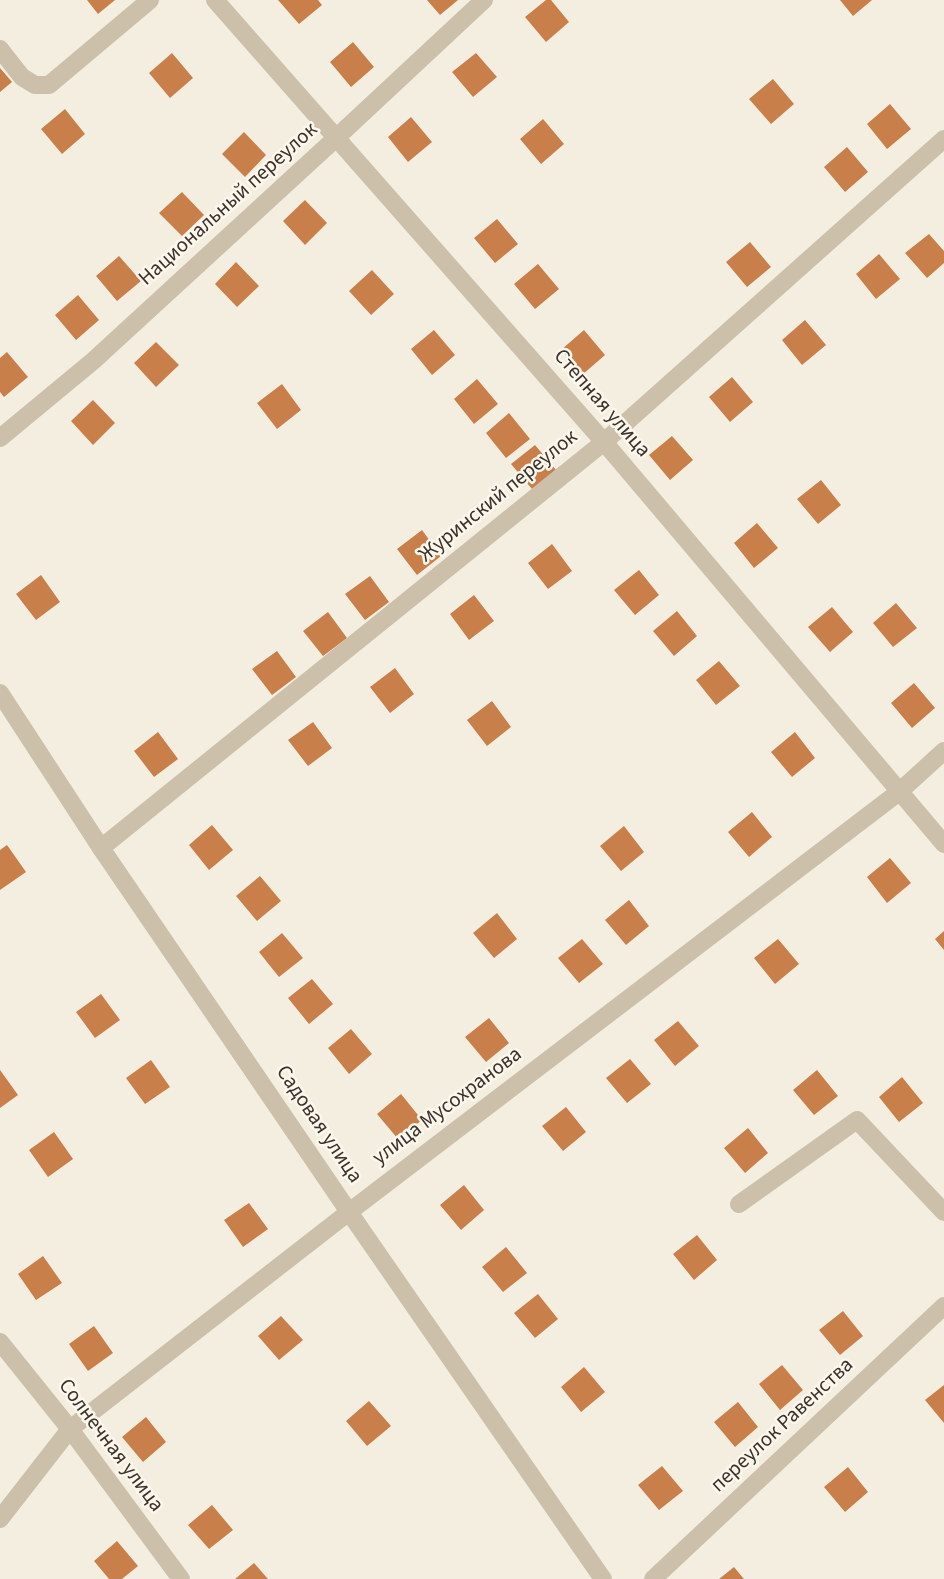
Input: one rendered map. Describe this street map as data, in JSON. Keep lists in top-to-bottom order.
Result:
{
  "streets": {
    "street": [
      "Национальный переулок",
      "Степная улица",
      "Журинский переулок",
      "улица Мусохранова",
      "Садовая улица",
      "переулок Равенства",
      "Солнечная улица"
    ]
  },
  "crossings": [
    ["Национальный переулок", "Степная улица"],
    ["Степная улица", "Журинский переулок"],
    ["Степная улица", "улица Мусохранова"],
    ["Журинский переулок", "Садовая улица"],
    ["улица Мусохранова", "Садовая улица"],
    ["улица Мусохранова", "Солнечная улица"]
  ]
}
